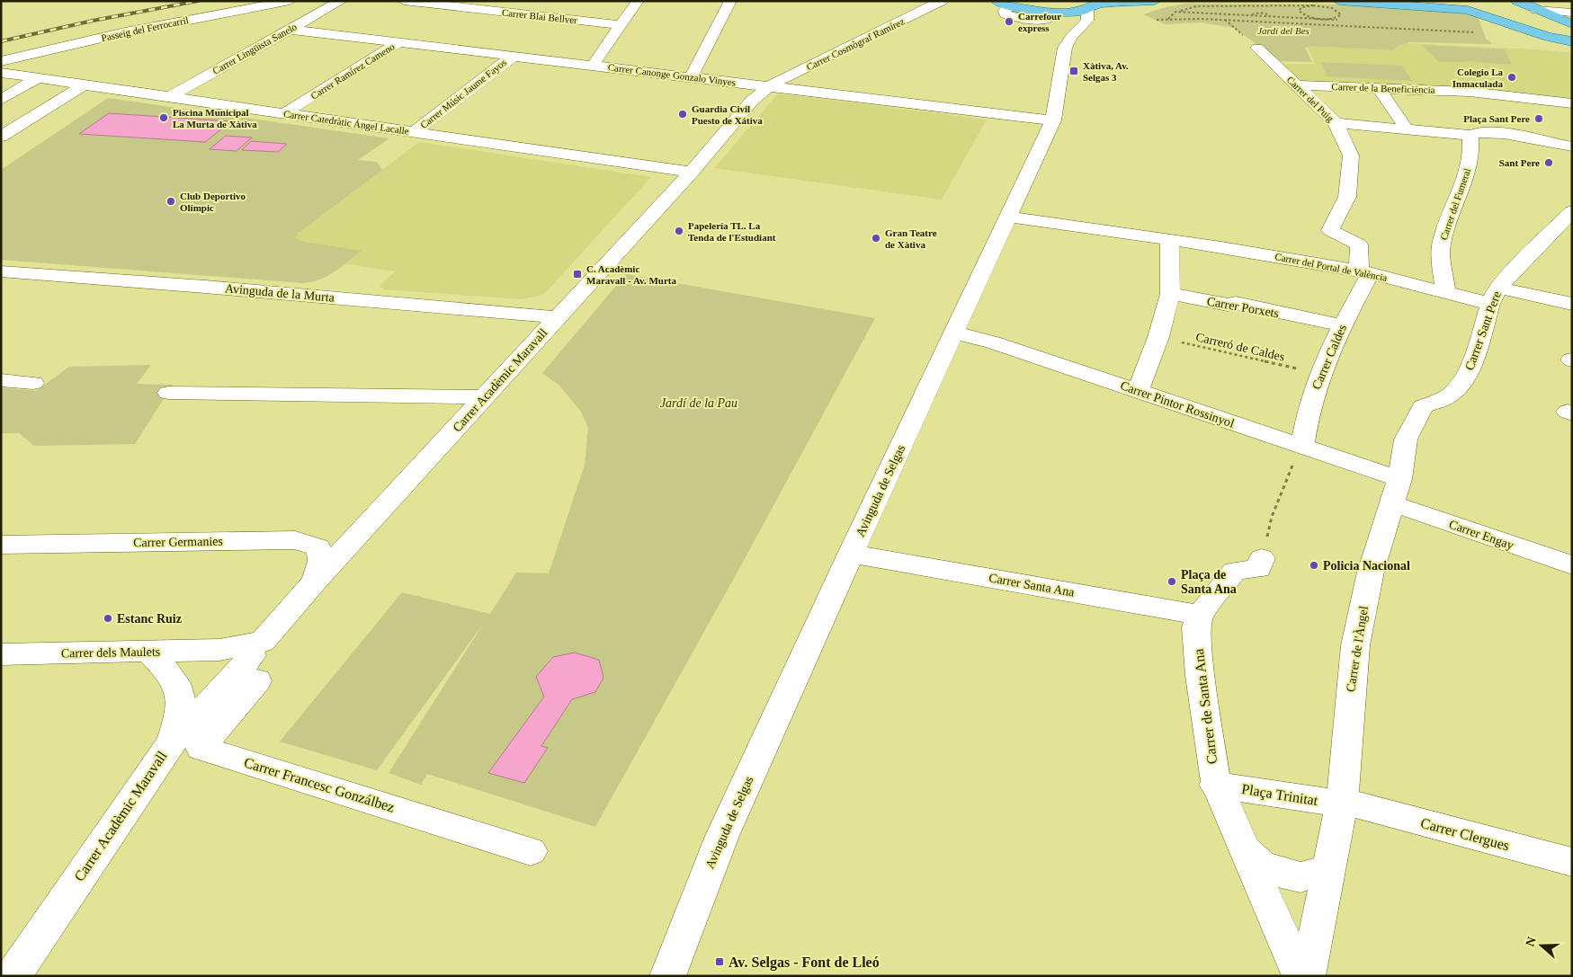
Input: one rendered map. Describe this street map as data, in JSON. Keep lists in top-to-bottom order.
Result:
{
  "streets": {
    "street": [
      "Carrer Blai Bellver",
      "Passeig del Ferrocarril",
      "Carrer Cosmògraf Ramírez",
      "Carrer Lingüista Sanelo",
      "Carrer Ramírez Cameno",
      "Carrer Canonge Gonzalo Vinyes",
      "Carrer de la Beneficiència",
      "Carrer Músic Jaume Fayos",
      "Carrer del Puig",
      "Carrer Catedràtic Ángel Lacalle",
      "Carrer del Fumeral",
      "Carrer del Portal de València",
      "Avinguda de la Murta",
      "Carrer Porxets",
      "Carrer Sant Pere",
      "Carrer Caldes",
      "Carrer Acadèmic Maravall",
      "Carrer Pintor Rossinyol",
      "Avinguda de Selgas",
      "Carrer Engay",
      "Carrer Germanies",
      "Carrer Santa Ana",
      "Carrer de l'Àngel",
      "Carrer dels Maulets",
      "Carrer de Santa Ana",
      "Carrer Francesc Gonzálbez",
      "Plaça Trinitat",
      "Carrer Clergues"
    ],
    "path": ["Carreró de Caldes"]
  },
  "crossings": [
    ["Carrer Cosmògraf Ramírez", "Carrer Canonge Gonzalo Vinyes"],
    ["Carrer Cosmògraf Ramírez", "Carrer Acadèmic Maravall"],
    ["Carrer Lingüista Sanelo", "Carrer Canonge Gonzalo Vinyes"],
    ["Carrer Lingüista Sanelo", "Carrer Catedràtic Ángel Lacalle"],
    ["Carrer Ramírez Cameno", "Carrer Canonge Gonzalo Vinyes"],
    ["Carrer Ramírez Cameno", "Carrer Catedràtic Ángel Lacalle"],
    ["Carrer Canonge Gonzalo Vinyes", "Carrer Músic Jaume Fayos"],
    ["Carrer Canonge Gonzalo Vinyes", "Carrer Acadèmic Maravall"],
    ["Carrer Canonge Gonzalo Vinyes", "Avinguda de Selgas"],
    ["Carrer de la Beneficiència", "Carrer del Puig"],
    ["Carrer Músic Jaume Fayos", "Carrer Catedràtic Ángel Lacalle"],
    ["Carrer del Puig", "Carrer del Portal de València"],
    ["Carrer del Puig", "Carrer Caldes"],
    ["Carrer Catedràtic Ángel Lacalle", "Carrer Acadèmic Maravall"],
    ["Carrer del Fumeral", "Carrer del Portal de València"],
    ["Carrer del Portal de València", "Carrer Sant Pere"],
    ["Carrer del Portal de València", "Carrer Caldes"],
    ["Carrer del Portal de València", "Avinguda de Selgas"],
    ["Avinguda de la Murta", "Carrer Acadèmic Maravall"],
    ["Carrer Porxets", "Carrer Caldes"],
    ["Carrer Sant Pere", "Carrer Pintor Rossinyol"],
    ["Carrer Sant Pere", "Carrer Engay"],
    ["Carrer Sant Pere", "Carrer de l'Àngel"],
    ["Carreró de Caldes", "Carrer Caldes"],
    ["Carrer Caldes", "Carrer Pintor Rossinyol"],
    ["Carrer Acadèmic Maravall", "Carrer Germanies"],
    ["Carrer Acadèmic Maravall", "Carrer dels Maulets"],
    ["Carrer Pintor Rossinyol", "Avinguda de Selgas"],
    ["Carrer Pintor Rossinyol", "Carrer Engay"],
    ["Carrer Pintor Rossinyol", "Carrer de l'Àngel"],
    ["Avinguda de Selgas", "Carrer Santa Ana"],
    ["Carrer Engay", "Carrer de l'Àngel"],
    ["Carrer Santa Ana", "Carrer de Santa Ana"],
    ["Carrer de l'Àngel", "Plaça Trinitat"],
    ["Carrer de l'Àngel", "Carrer Clergues"],
    ["Carrer de Santa Ana", "Plaça Trinitat"],
    ["Plaça Trinitat", "Carrer Clergues"]
  ],
  "parks": ["Jardí del Bes", "Jardí de la Pau"],
  "places": {
    "other": [
      "Carrefour express",
      "Colegio La Inmaculada",
      "Guardia Civil Puesto de Xátiva",
      "Piscina Municipal La Murta de Xàtiva",
      "Plaça Sant Pere",
      "Sant Pere",
      "Club Deportivo Olímpic",
      "Papelería TL. La Tenda de l'Estudiant",
      "Gran Teatre de Xàtiva",
      "Policia Nacional",
      "Plaça de Santa Ana",
      "Estanc Ruiz"
    ],
    "transit": ["Xàtiva, Av. Selgas 3", "C. Acadèmic Maravall - Av. Murta", "Av. Selgas - Font de Lleó"]
  },
  "north": "left"
}
